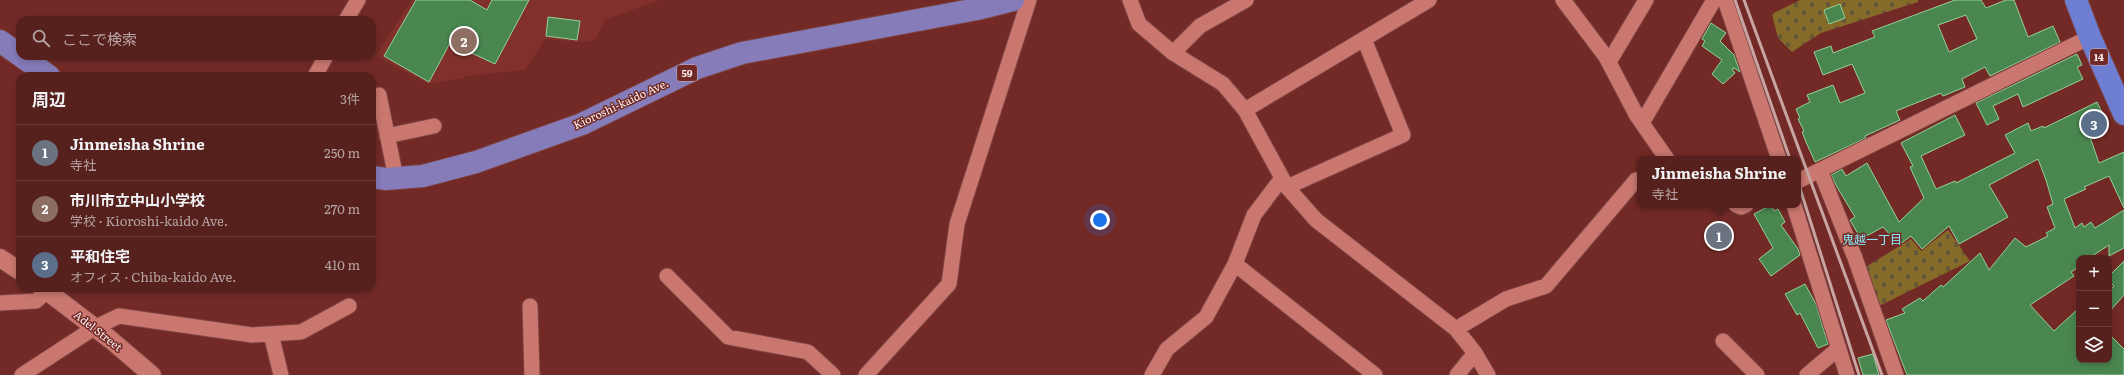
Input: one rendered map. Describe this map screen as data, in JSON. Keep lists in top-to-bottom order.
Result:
{
  "streets": {
    "highway": ["14"],
    "main road": ["59", "Kioroshi-kaido Ave."],
    "street": ["Adel Street"]
  },
  "districts": ["鬼越一丁目"],
  "page": {
    "search": "ここで検索",
    "pins": ["2", "3", "1"],
    "heading": ["周辺", "3件"],
    "list": [
      {
        "mark": "1",
        "name": "Jinmeisha Shrine",
        "note": "寺社",
        "value": "250 m"
      },
      {
        "mark": "2",
        "name": "市川市立中山小学校",
        "note": "学校 · Kioroshi-kaido Ave.",
        "value": "270 m"
      },
      {
        "mark": "3",
        "name": "平和住宅",
        "note": "オフィス · Chiba-kaido Ave.",
        "value": "410 m"
      }
    ],
    "popup": ["Jinmeisha Shrine", "寺社"],
    "map_buttons": ["+", "−"]
  }
}
